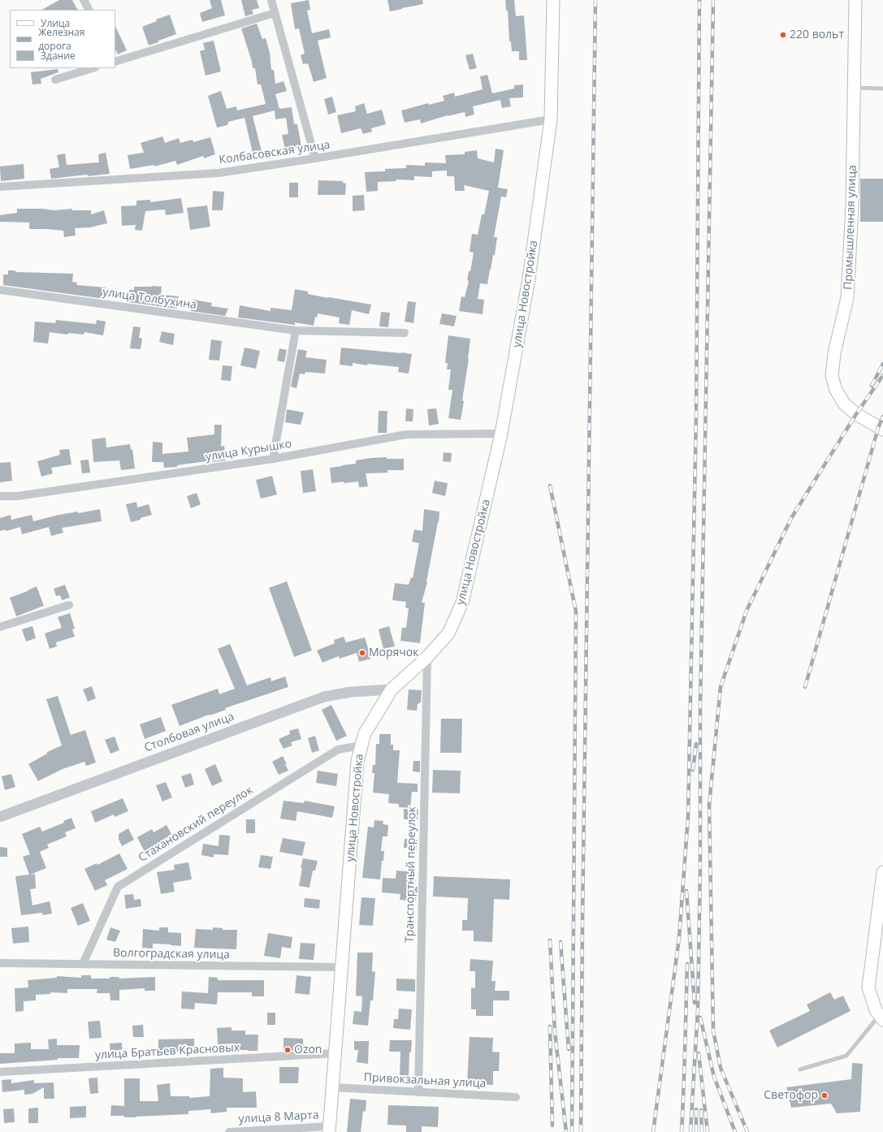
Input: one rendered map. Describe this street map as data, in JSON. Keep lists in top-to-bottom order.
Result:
{
  "streets": {
    "main road": ["Промышленная улица", "улица Новостройка"],
    "street": [
      "Колбасовская улица",
      "улица Толбухина",
      "улица Курышко",
      "Столбовая улица",
      "Стахановский переулок",
      "Транспортный переулок",
      "Волгоградская улица",
      "улица Братьев Красновых",
      "Привокзальная улица",
      "улица 8 Марта"
    ]
  },
  "crossings": [
    ["Колбасовская улица", "улица Новостройка"],
    ["улица Новостройка", "улица Курышко"],
    ["улица Новостройка", "Столбовая улица"],
    ["улица Новостройка", "Стахановский переулок"],
    ["улица Новостройка", "Транспортный переулок"],
    ["улица Новостройка", "Волгоградская улица"],
    ["улица Новостройка", "улица Братьев Красновых"],
    ["улица Новостройка", "Привокзальная улица"],
    ["улица Новостройка", "улица 8 Марта"],
    ["Стахановский переулок", "Волгоградская улица"],
    ["Транспортный переулок", "Привокзальная улица"]
  ],
  "places": [
    "220 вольт",
    "Морячок",
    "Ozon",
    "Светофор"
  ],
  "legend": ["Улица", "Железная дорога", "Здание"]
}
